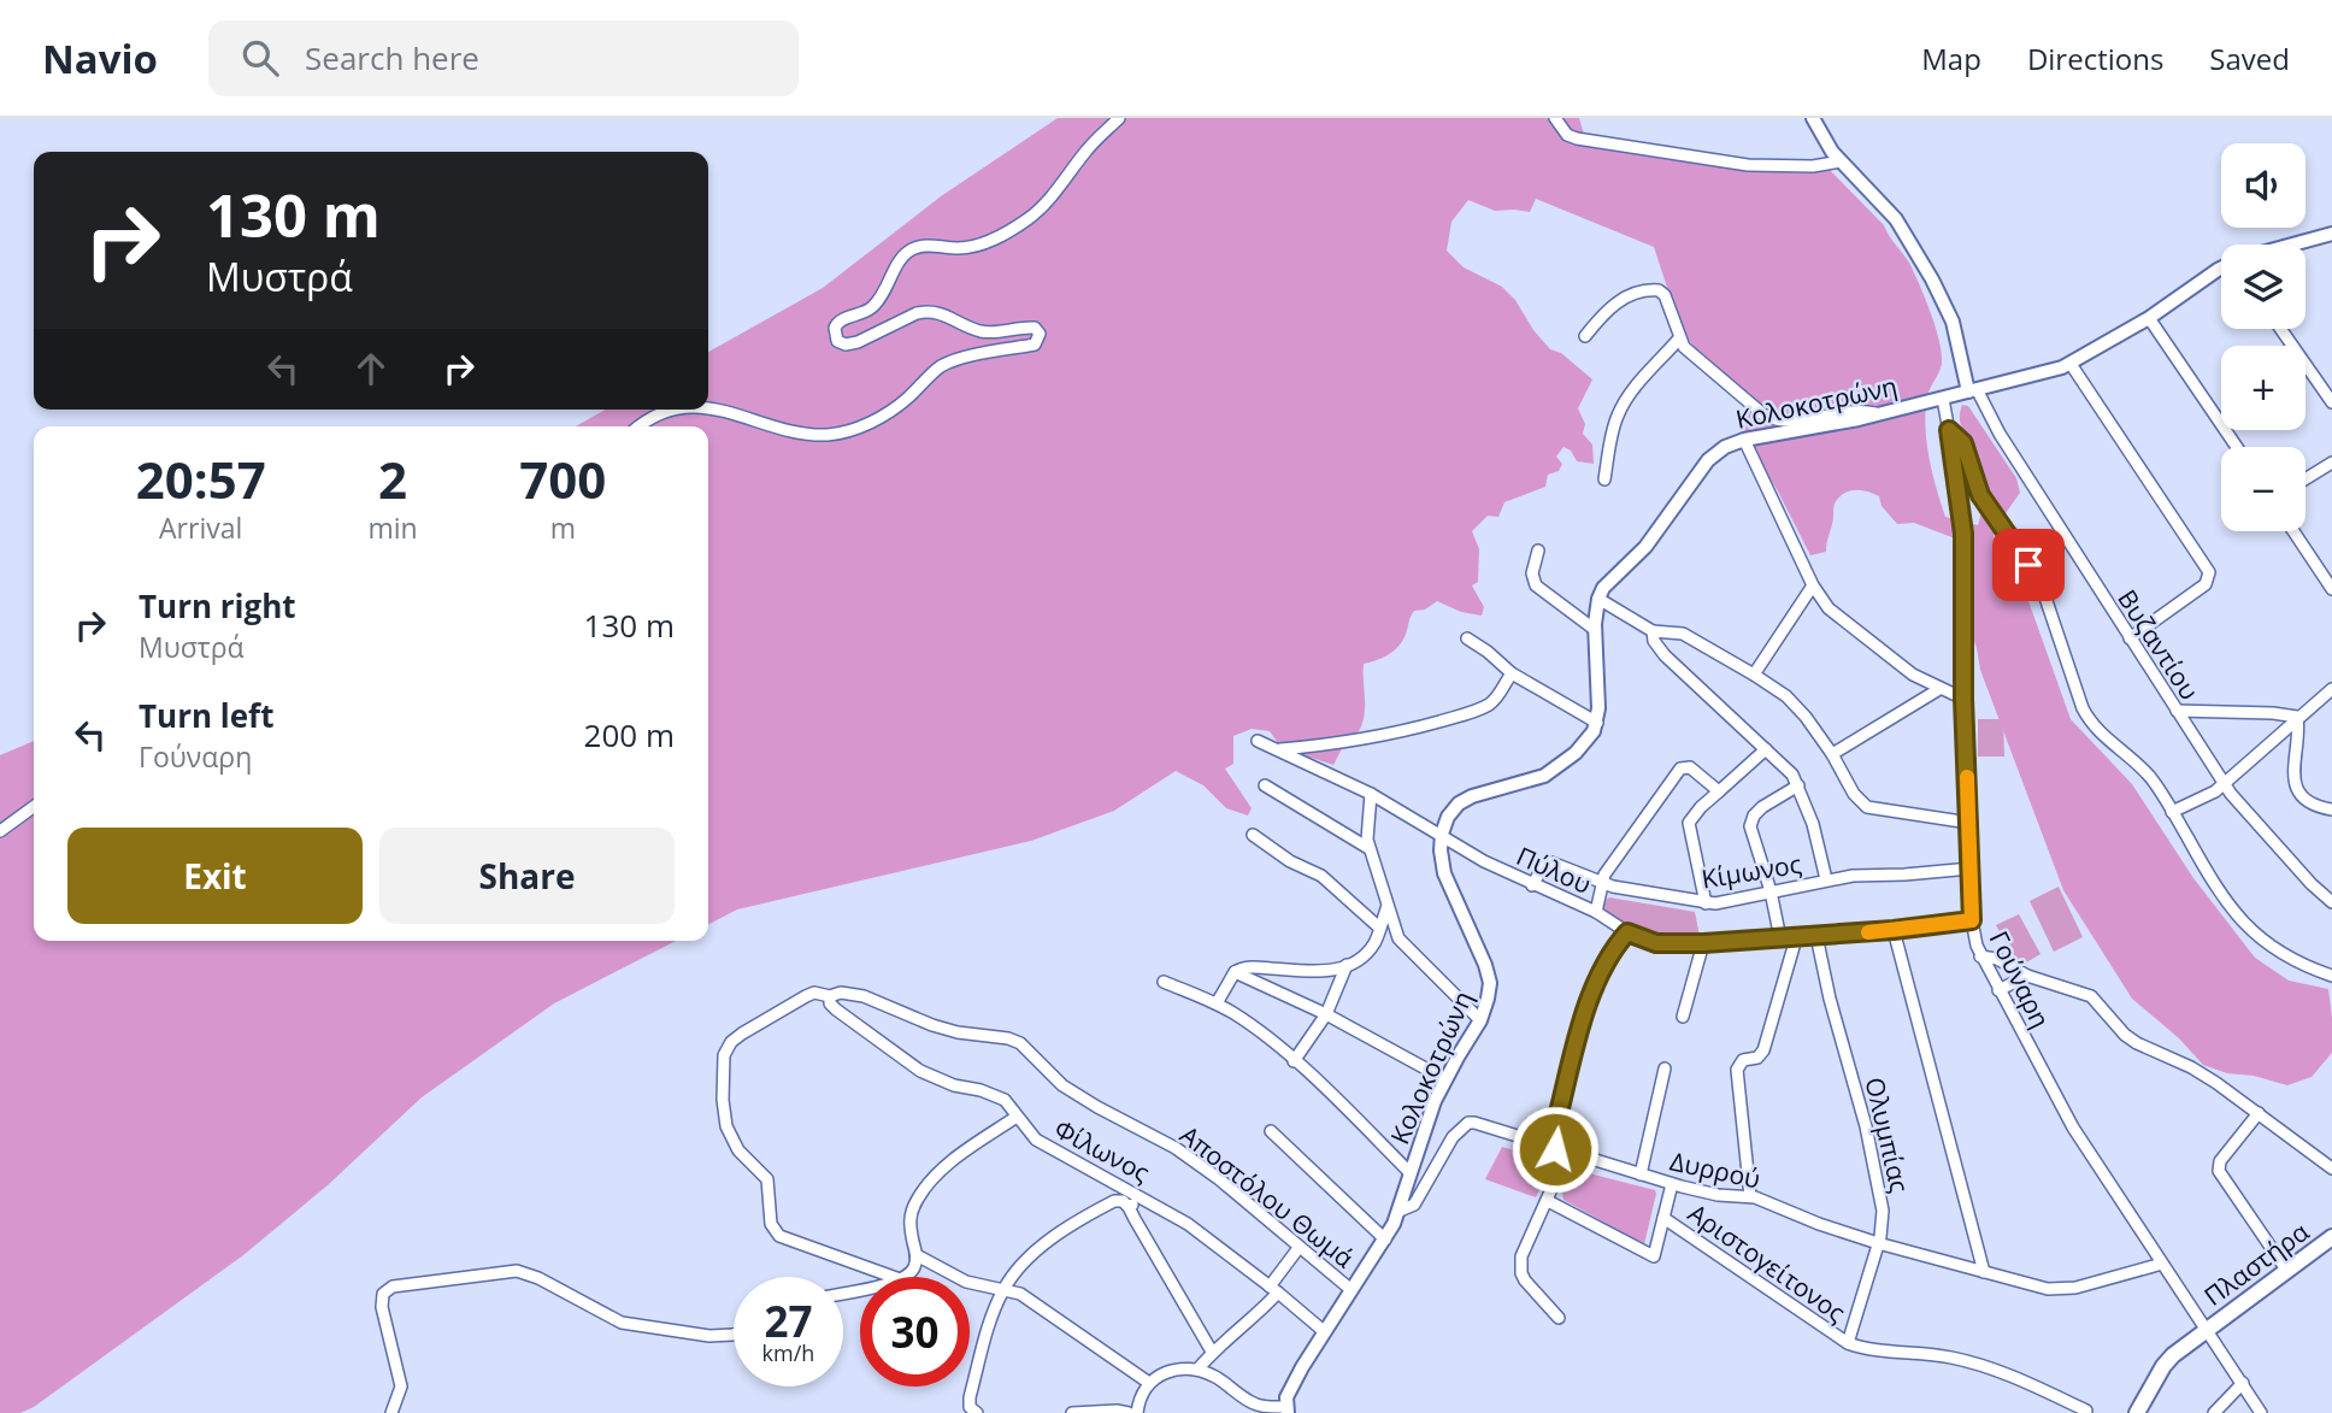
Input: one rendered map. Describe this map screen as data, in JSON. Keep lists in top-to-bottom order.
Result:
{
  "streets": {
    "main road": ["Πλαστήρα"],
    "street": [
      "Κολοκοτρώνη",
      "Βυζαντίου",
      "Πύλου",
      "Κίμωνος",
      "Γούναρη",
      "Ολυμπίας",
      "Φίλωνος",
      "Δυρρού",
      "Αποστόλου Θωμά",
      "Αριστογείτονος"
    ]
  },
  "crossings": [
    ["Κολοκοτρώνη", "Βυζαντίου"],
    ["Κολοκοτρώνη", "Πύλου"],
    ["Κολοκοτρώνη", "Γούναρη"],
    ["Κολοκοτρώνη", "Φίλωνος"],
    ["Κολοκοτρώνη", "Δυρρού"],
    ["Κολοκοτρώνη", "Αποστόλου Θωμά"],
    ["Πύλου", "Κίμωνος"],
    ["Πύλου", "Γούναρη"],
    ["Πύλου", "Ολυμπίας"],
    ["Κίμωνος", "Γούναρη"],
    ["Γούναρη", "Δυρρού"],
    ["Γούναρη", "Πλαστήρα"],
    ["Ολυμπίας", "Δυρρού"],
    ["Ολυμπίας", "Αριστογείτονος"],
    ["Φίλωνος", "Αποστόλου Θωμά"]
  ],
  "page": {
    "header": "Navio",
    "search": "Search here",
    "nav": ["Map", "Directions", "Saved"],
    "map_buttons": ["+", "−"],
    "turn": ["130 m", "Μυστρά"],
    "eta": [
      "20:57",
      "Arrival",
      "2",
      "min",
      "700",
      "m"
    ],
    "list": [
      {
        "name": "Turn right",
        "note": "Μυστρά",
        "value": "130 m"
      },
      {
        "name": "Turn left",
        "note": "Γούναρη",
        "value": "200 m"
      }
    ],
    "buttons": ["Exit", "Share"],
    "speed": "27 km/h",
    "limit": "30"
  }
}
